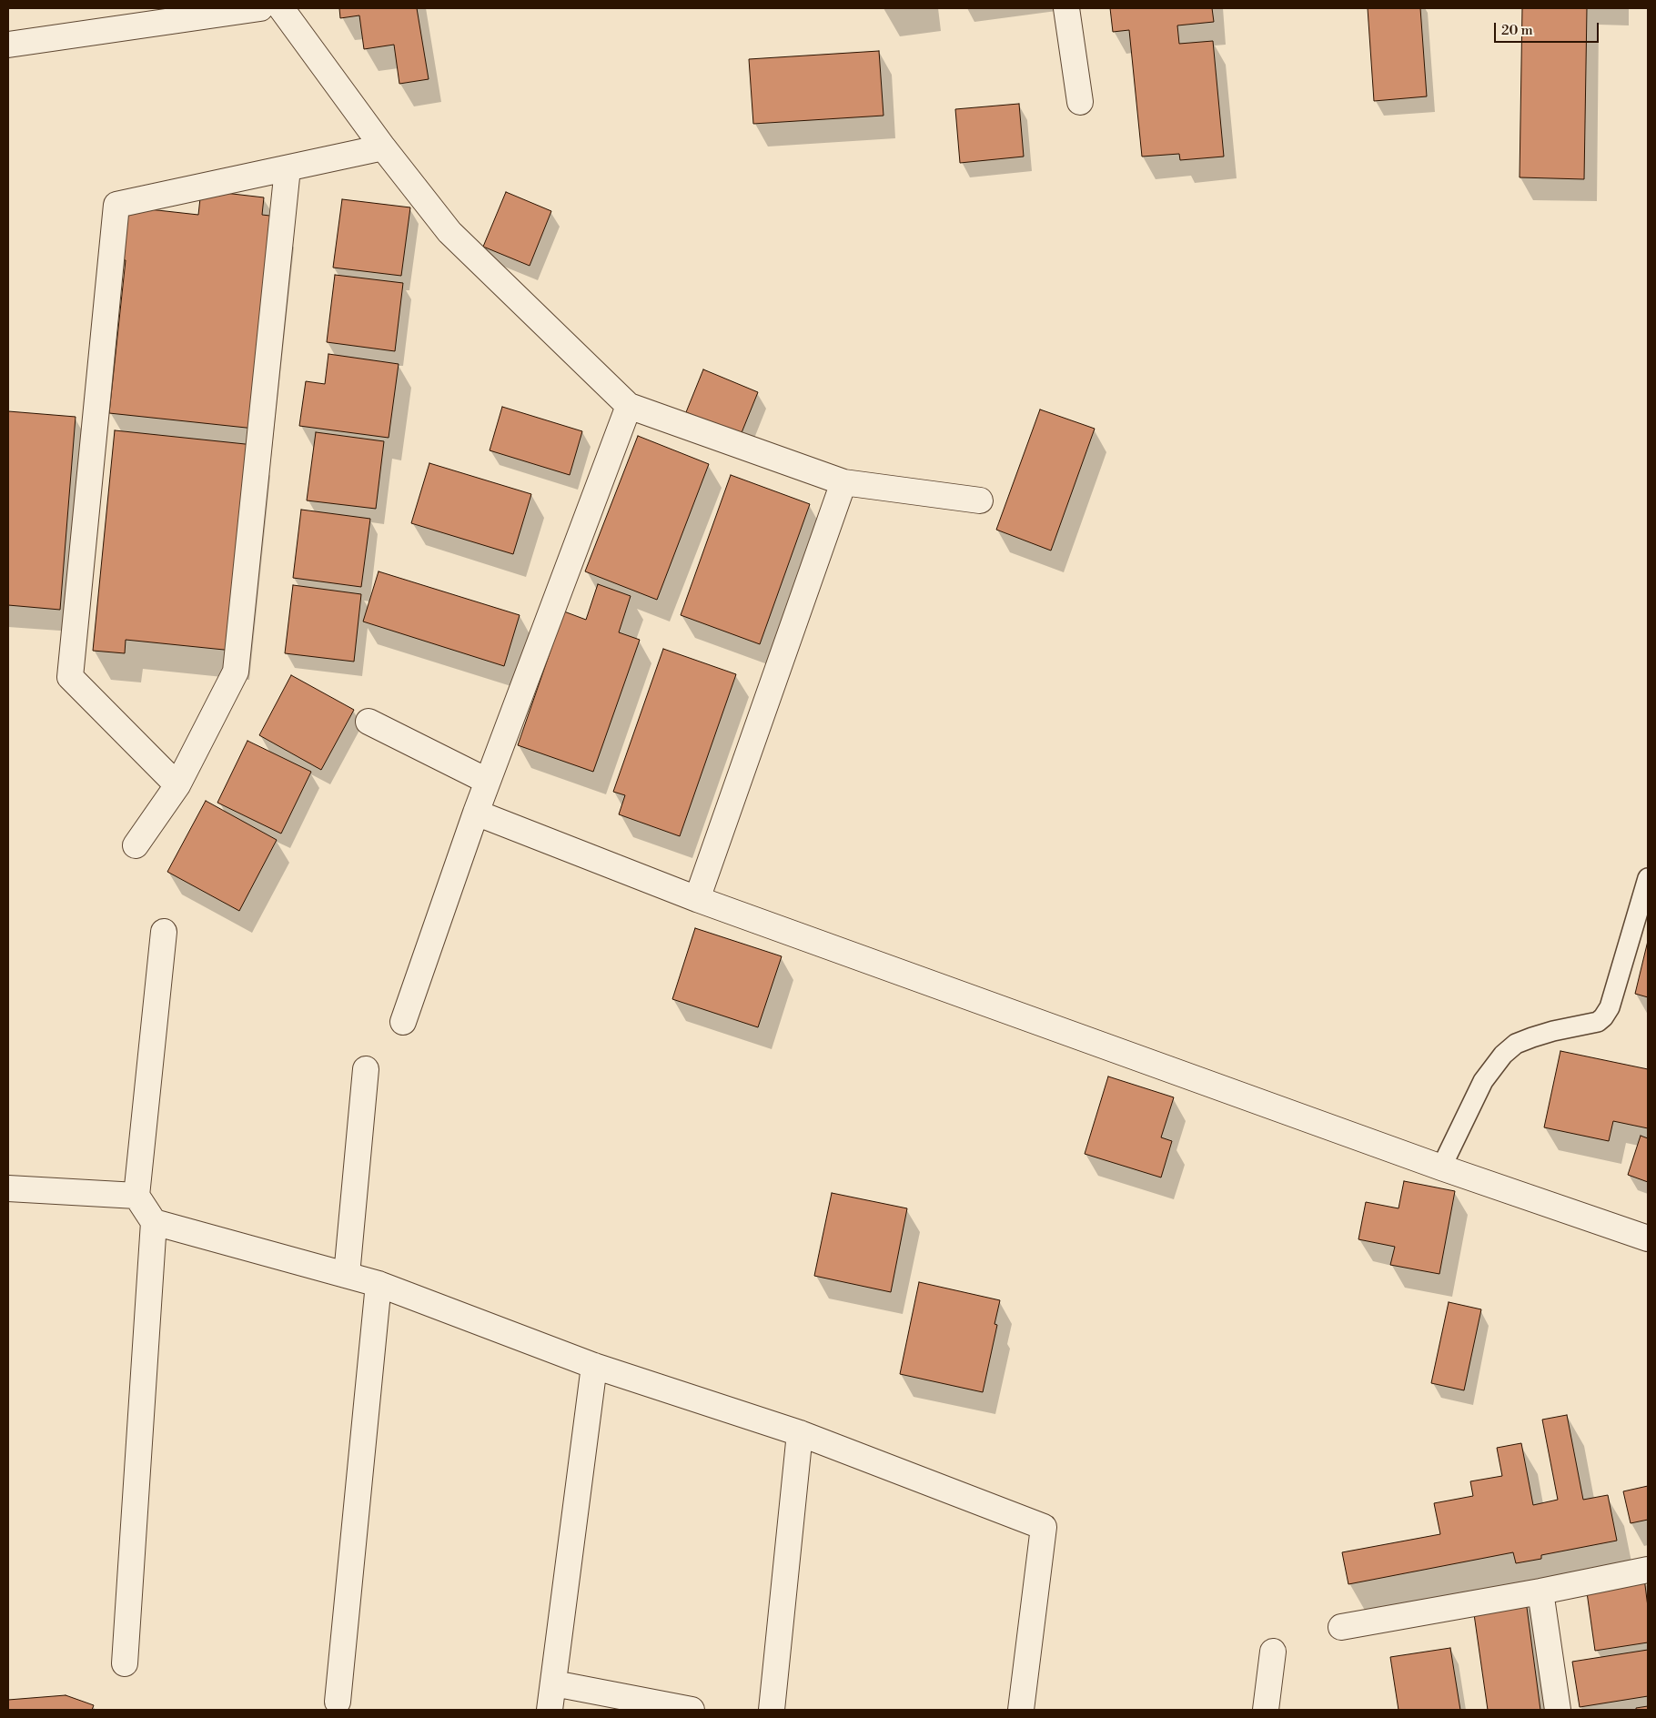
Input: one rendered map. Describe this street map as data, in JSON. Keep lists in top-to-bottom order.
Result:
{
  "scale_bar": "20 m"
}
